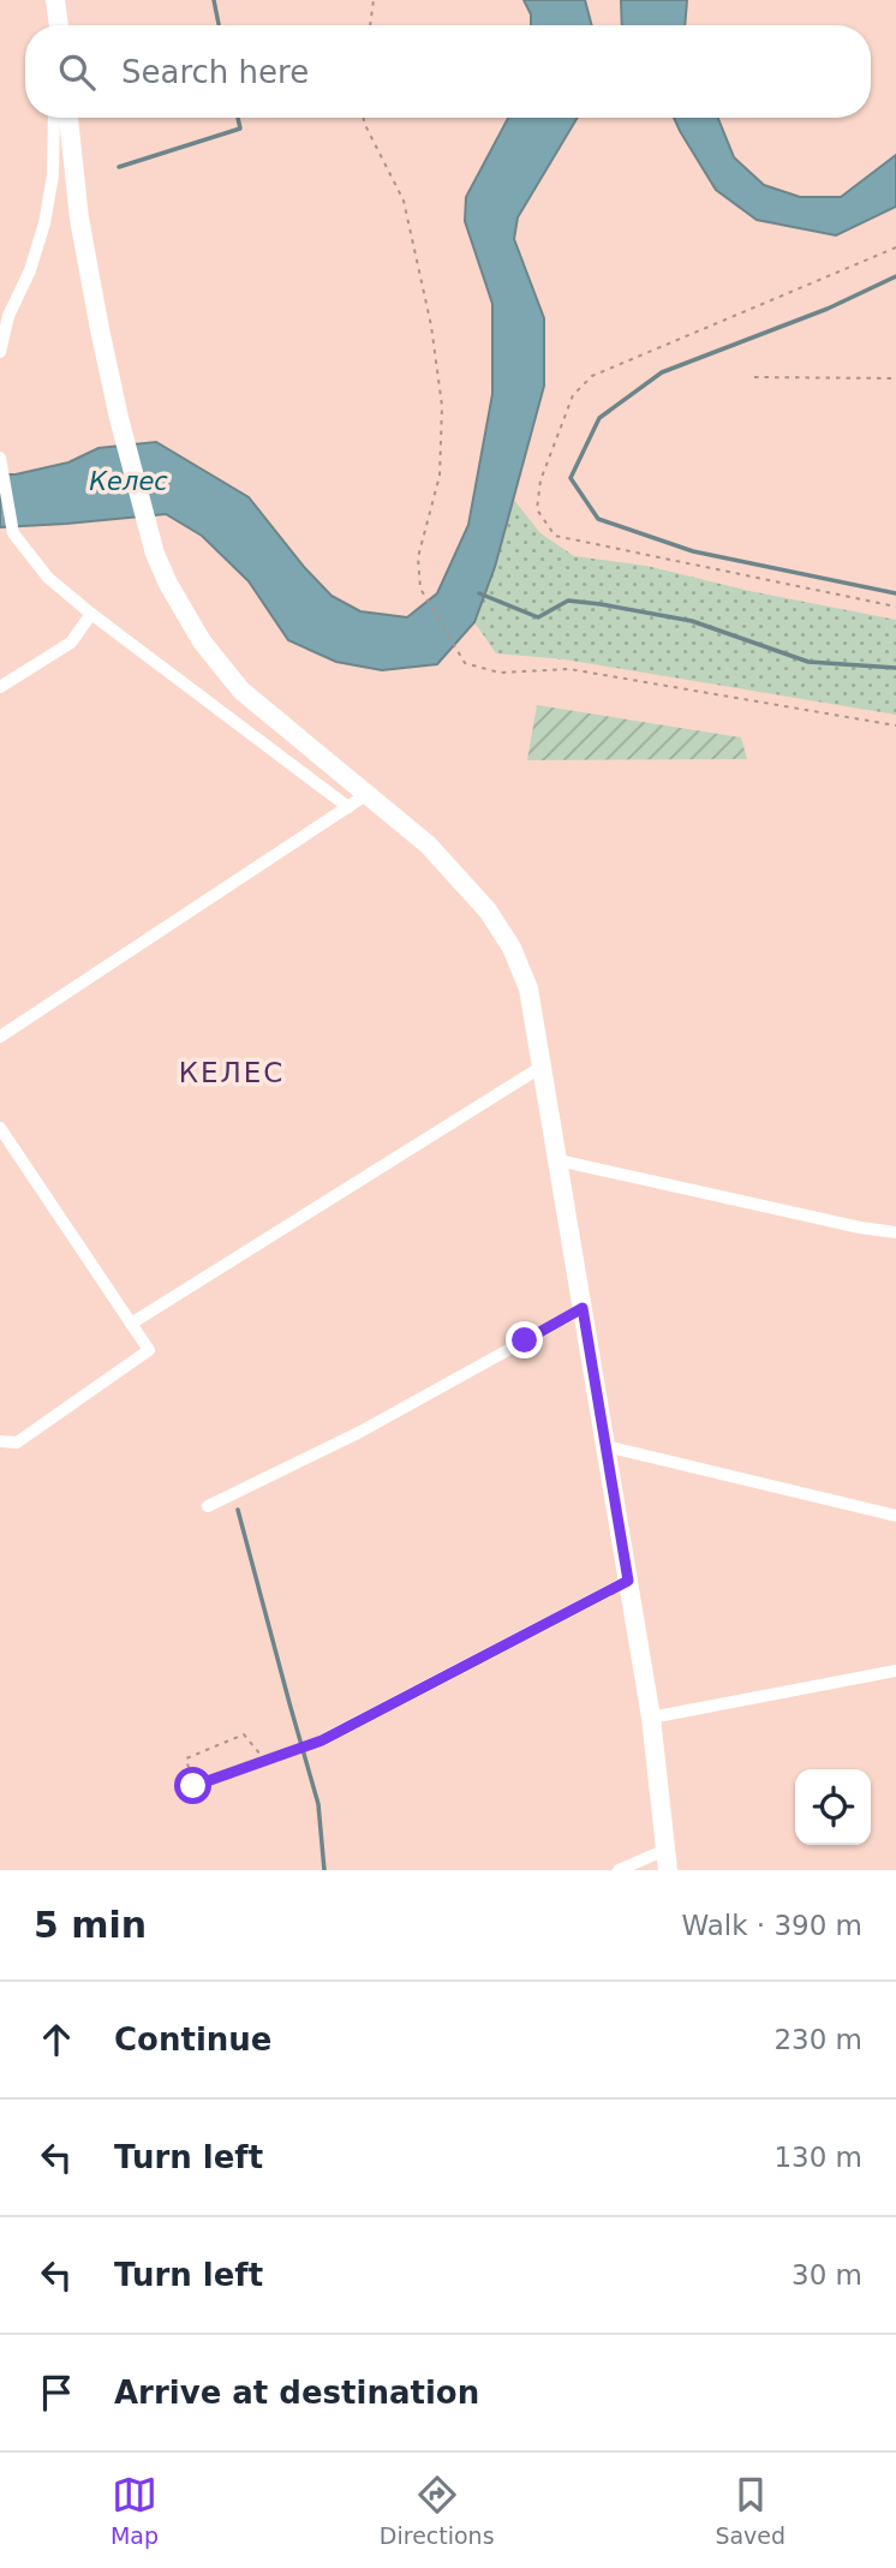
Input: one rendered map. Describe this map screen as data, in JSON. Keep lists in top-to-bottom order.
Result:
{
  "districts": ["КЕЛЕС"],
  "water": ["Келес"],
  "page": {
    "search": "Search here",
    "heading": ["5 min", "Walk · 390 m"],
    "list": [
      ["Continue", "230 m"],
      ["Turn left", "130 m"],
      ["Turn left", "30 m"],
      "Arrive at destination"
    ],
    "nav": ["Map", "Directions", "Saved"]
  }
}
